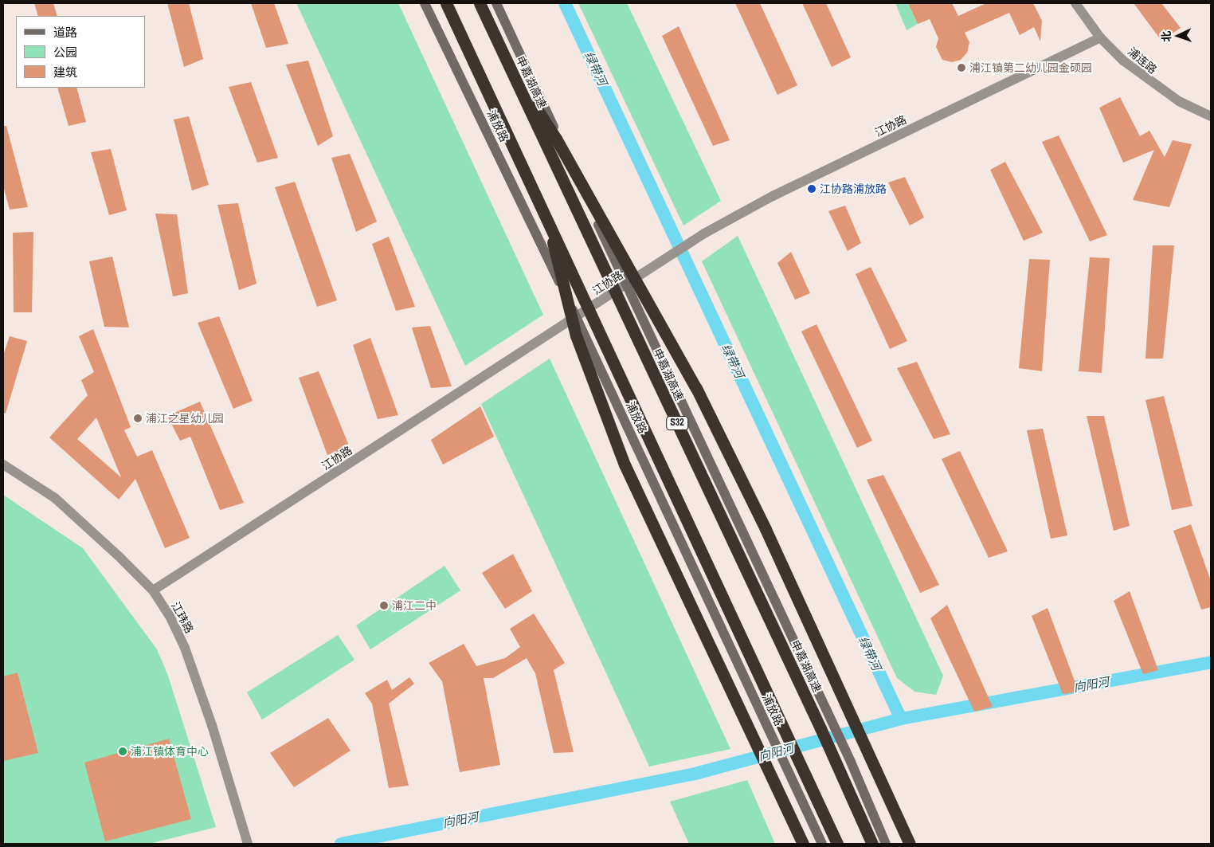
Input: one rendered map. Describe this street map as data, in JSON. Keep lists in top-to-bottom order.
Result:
{
  "streets": {
    "highway": ["申嘉湖高速", "S32"],
    "main road": ["浦放路"],
    "street": ["浦连路", "江协路", "江玮路"]
  },
  "crossings": [
    ["浦连路", "江协路"],
    ["浦放路", "江协路"],
    ["江协路", "江玮路"]
  ],
  "water": ["绿带河", "向阳河"],
  "places": [
    "浦江镇第二幼儿园金硕园",
    "江协路浦放路",
    "浦江之星幼儿园",
    "浦江二中",
    "浦江镇体育中心"
  ],
  "legend": ["道路", "公园", "建筑"],
  "north": "left"
}
